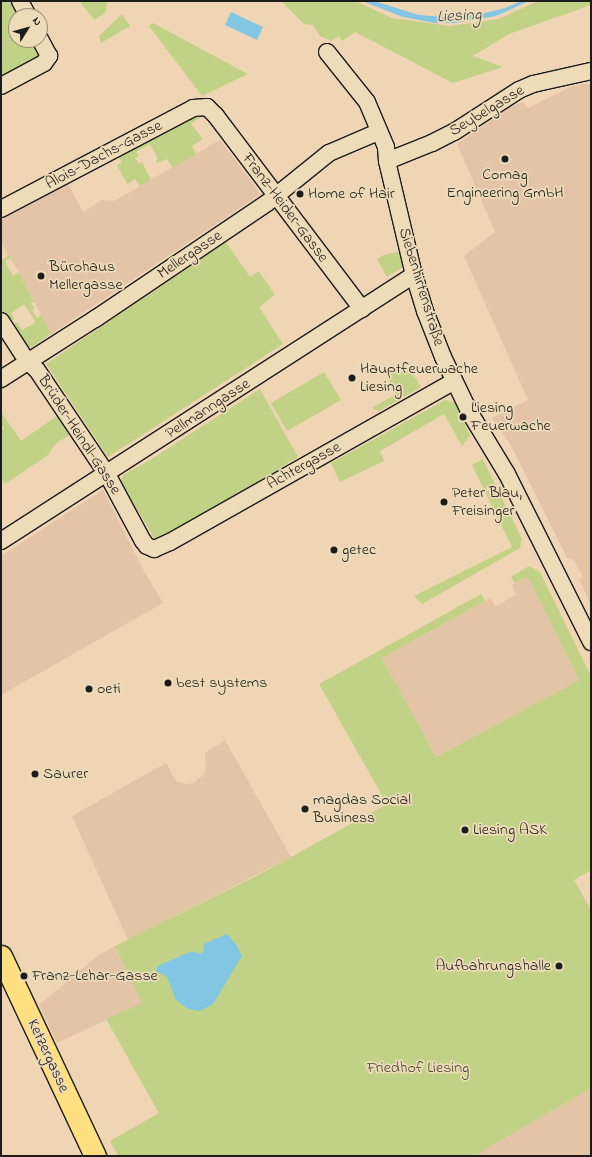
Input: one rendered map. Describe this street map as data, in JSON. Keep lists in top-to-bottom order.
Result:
{
  "streets": {
    "main road": ["Ketzergasse"],
    "street": [
      "Seybelgasse",
      "Alois-Dachs-Gasse",
      "Franz-Heider-Gasse",
      "Mellergasse",
      "Siebenhirtenstraße",
      "Pellmanngasse",
      "Brüder-Heindl-Gasse",
      "Achtergasse"
    ]
  },
  "crossings": [
    ["Seybelgasse", "Siebenhirtenstraße"],
    ["Alois-Dachs-Gasse", "Franz-Heider-Gasse"],
    ["Franz-Heider-Gasse", "Mellergasse"],
    ["Franz-Heider-Gasse", "Pellmanngasse"],
    ["Mellergasse", "Siebenhirtenstraße"],
    ["Mellergasse", "Brüder-Heindl-Gasse"],
    ["Siebenhirtenstraße", "Pellmanngasse"],
    ["Siebenhirtenstraße", "Achtergasse"],
    ["Pellmanngasse", "Brüder-Heindl-Gasse"],
    ["Brüder-Heindl-Gasse", "Achtergasse"]
  ],
  "water": ["Liesing"],
  "parks": ["Friedhof Liesing"],
  "places": [
    "Comag Engineering GmbH",
    "Home of Hair",
    "Bürohaus Mellergasse",
    "Hauptfeuerwache Liesing",
    "Liesing Feuerwache",
    "Peter Blau, Freisinger",
    "getec",
    "best systems",
    "oeti",
    "Saurer",
    "magdas Social Business",
    "Liesing ASK",
    "Aufbahrungshalle",
    "Franz-Lehar-Gasse"
  ],
  "north": "top right"
}
